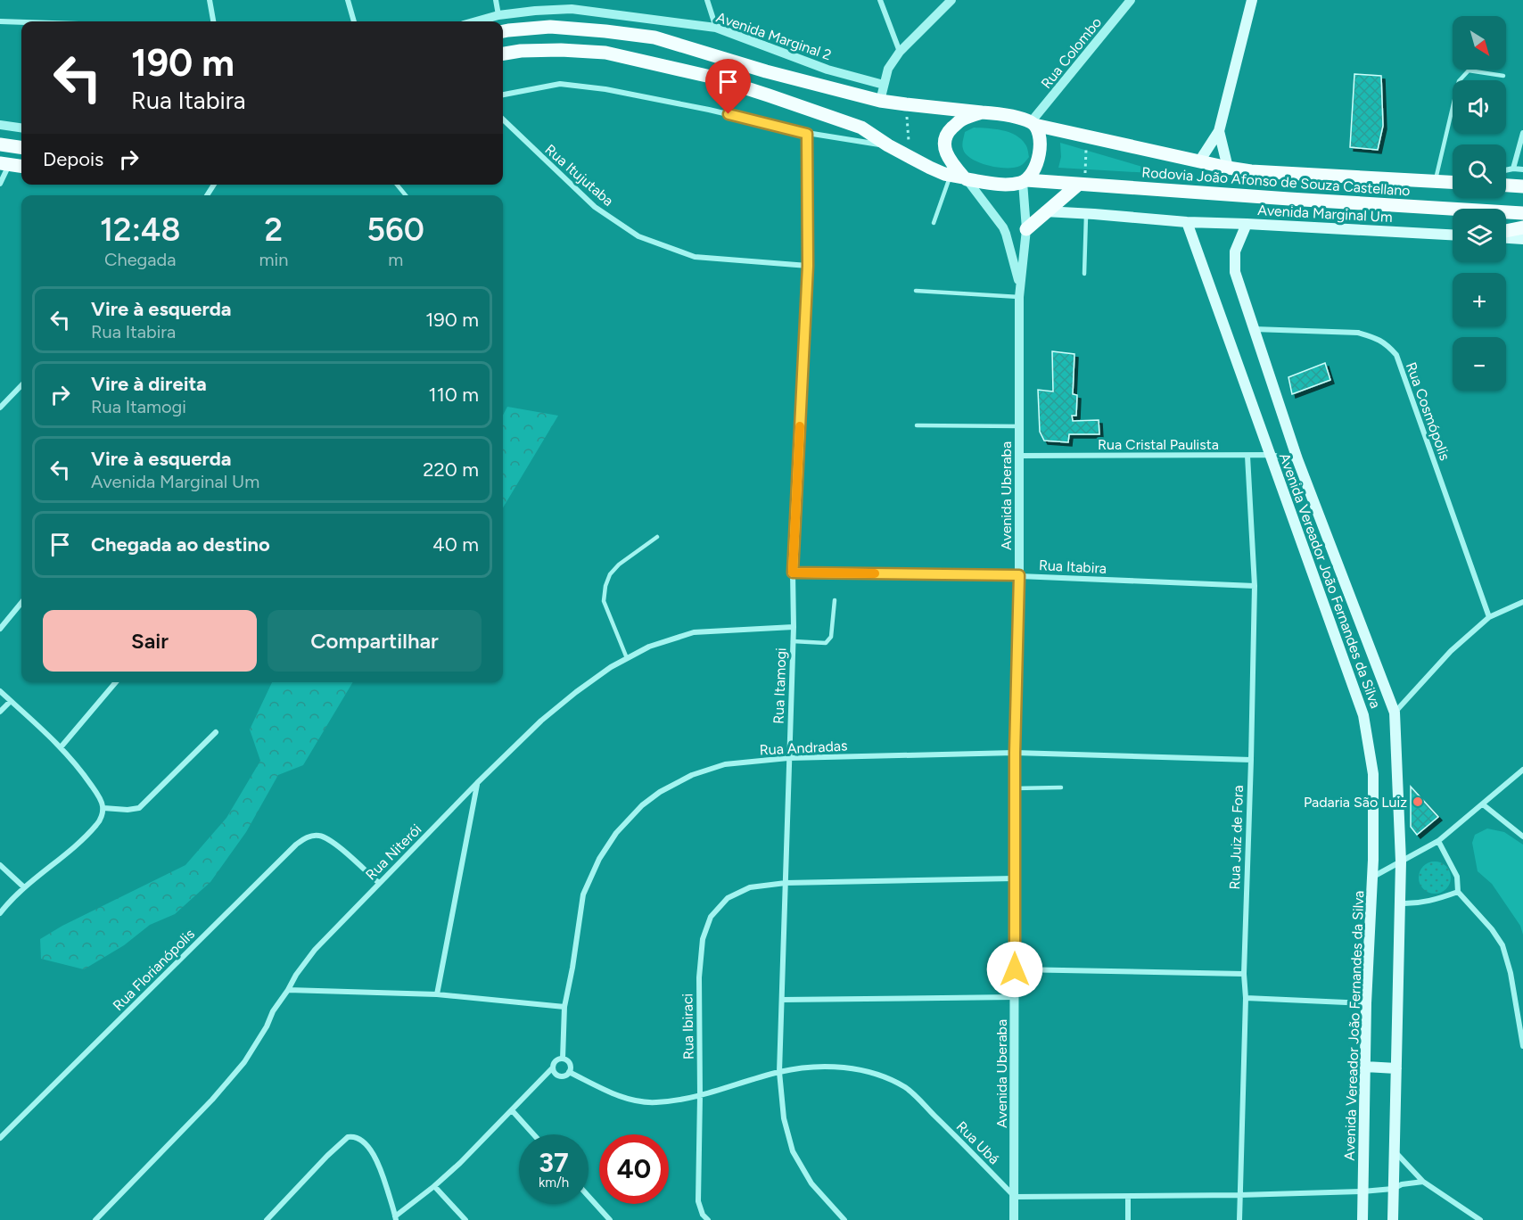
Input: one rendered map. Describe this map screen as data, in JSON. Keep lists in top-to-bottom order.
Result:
{
  "streets": {
    "main road": ["Rodovia João Afonso de Souza Castellano", "Avenida Marginal Um", "Avenida Vereador João Fernandes da Silva"],
    "street": [
      "Avenida Marginal 2",
      "Rua Colombo",
      "Rua Itujutaba",
      "Rua Cosmópolis",
      "Rua Cristal Paulista",
      "Avenida Uberaba",
      "Rua Itabira",
      "Rua Itamogi",
      "Rua Andradas",
      "Rua Juiz de Fora",
      "Rua Niterói",
      "Rua Florianópolis",
      "Rua Ibiraci",
      "Rua Ubá"
    ]
  },
  "crossings": [
    ["Rua Colombo", "Rodovia João Afonso de Souza Castellano"],
    ["Rua Colombo", "Avenida Uberaba"],
    ["Rua Itujutaba", "Rua Itamogi"],
    ["Rodovia João Afonso de Souza Castellano", "Avenida Uberaba"],
    ["Avenida Marginal Um", "Avenida Vereador João Fernandes da Silva"],
    ["Rua Cosmópolis", "Avenida Vereador João Fernandes da Silva"],
    ["Rua Cristal Paulista", "Avenida Uberaba"],
    ["Rua Cristal Paulista", "Avenida Vereador João Fernandes da Silva"],
    ["Rua Cristal Paulista", "Rua Juiz de Fora"],
    ["Avenida Uberaba", "Rua Itabira"],
    ["Avenida Uberaba", "Rua Andradas"],
    ["Avenida Uberaba", "Rua Ibiraci"],
    ["Avenida Uberaba", "Rua Ubá"],
    ["Rua Itabira", "Rua Itamogi"],
    ["Rua Itabira", "Rua Juiz de Fora"],
    ["Rua Itamogi", "Rua Andradas"],
    ["Rua Itamogi", "Rua Niterói"],
    ["Rua Itamogi", "Rua Ibiraci"],
    ["Rua Itamogi", "Rua Ubá"],
    ["Rua Andradas", "Rua Juiz de Fora"],
    ["Rua Andradas", "Rua Ubá"],
    ["Rua Niterói", "Rua Florianópolis"],
    ["Rua Ibiraci", "Rua Ubá"]
  ],
  "places": ["Padaria São Luiz"],
  "north": "bottom right",
  "page": {
    "map_buttons": ["+", "−"],
    "turn": ["190 m", "Rua Itabira"],
    "then": "Depois",
    "eta": [
      "12:48",
      "Chegada",
      "2",
      "min",
      "560",
      "m"
    ],
    "list": [
      {
        "name": "Vire à esquerda",
        "note": "Rua Itabira",
        "value": "190 m"
      },
      {
        "name": "Vire à direita",
        "note": "Rua Itamogi",
        "value": "110 m"
      },
      {
        "name": "Vire à esquerda",
        "note": "Avenida Marginal Um",
        "value": "220 m"
      },
      {
        "name": "Chegada ao destino",
        "value": "40 m"
      }
    ],
    "buttons": ["Sair", "Compartilhar"],
    "speed": "37 km/h",
    "limit": "40"
  }
}
